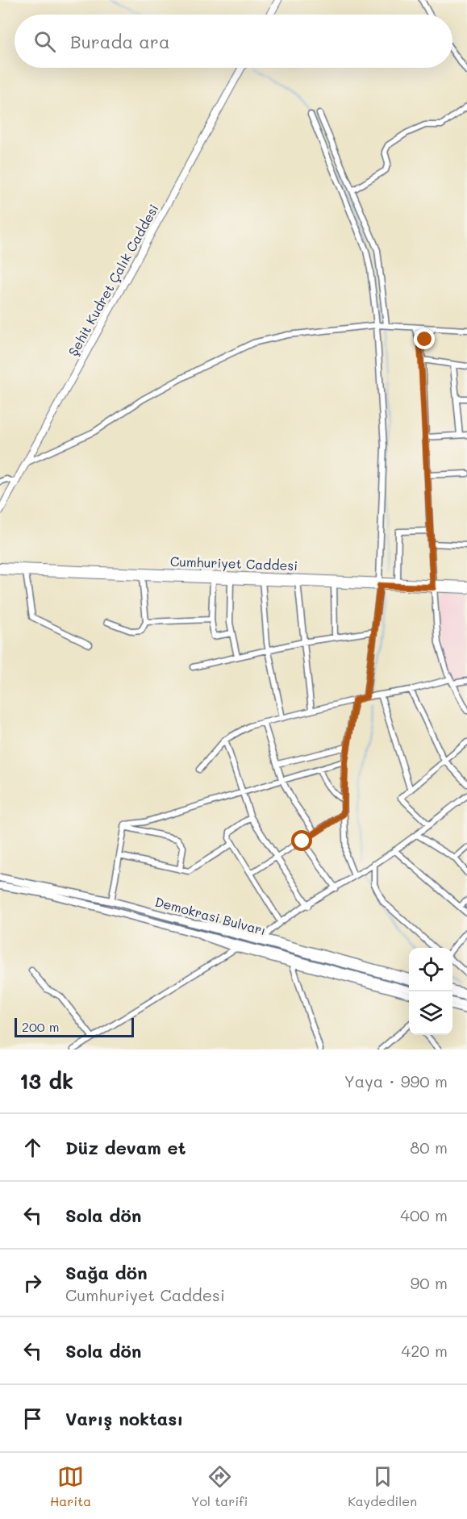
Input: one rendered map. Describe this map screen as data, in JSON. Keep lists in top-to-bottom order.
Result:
{
  "streets": {
    "highway": ["Demokrasi Bulvarı"],
    "main road": ["Şehit Kudret Çalık Caddesi", "Cumhuriyet Caddesi"]
  },
  "scale_bar": "200 m",
  "page": {
    "search": "Burada ara",
    "scale": "200 m",
    "heading": ["13 dk", "Yaya · 990 m"],
    "list": [
      ["Düz devam et", "80 m"],
      ["Sola dön", "400 m"],
      ["Sağa dön", "Cumhuriyet Caddesi", "90 m"],
      ["Sola dön", "420 m"],
      "Varış noktası"
    ],
    "nav": ["Harita", "Yol tarifi", "Kaydedilen"]
  }
}
